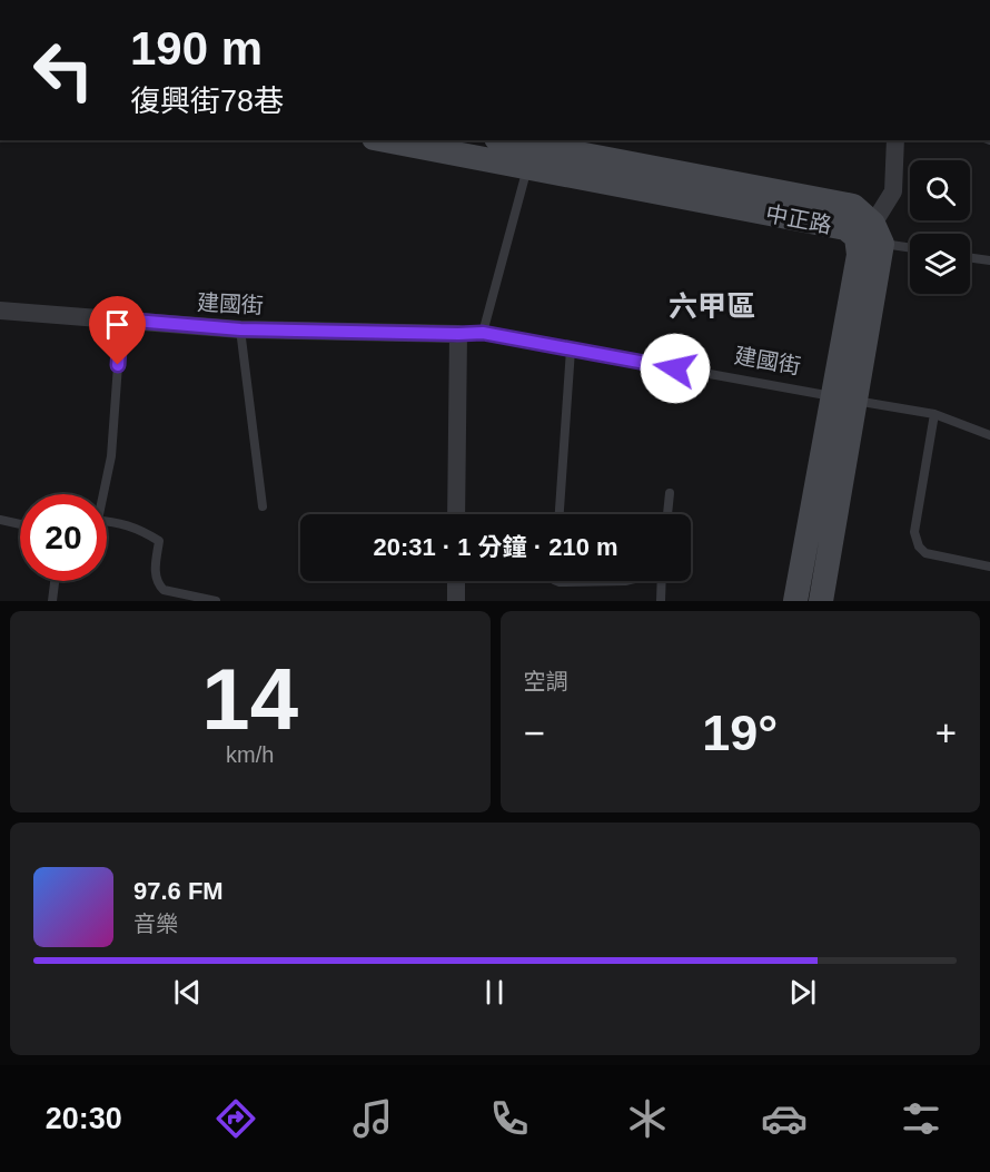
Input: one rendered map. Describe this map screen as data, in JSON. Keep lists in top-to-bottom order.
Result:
{
  "streets": {
    "main road": ["中正路"],
    "street": ["建國街"]
  },
  "crossings": [
    ["中正路", "建國街"]
  ],
  "districts": ["六甲區"],
  "page": {
    "turn": ["190 m", "復興街78巷"],
    "limit": "20",
    "trip": "20:31 · 1 分鐘 · 210 m",
    "tile": [
      ["14", "km/h"],
      "空調"
    ],
    "heat": ["−", "19°", "+"],
    "song": ["97.6 FM", "音樂"],
    "tabs": "20:30"
  }
}
